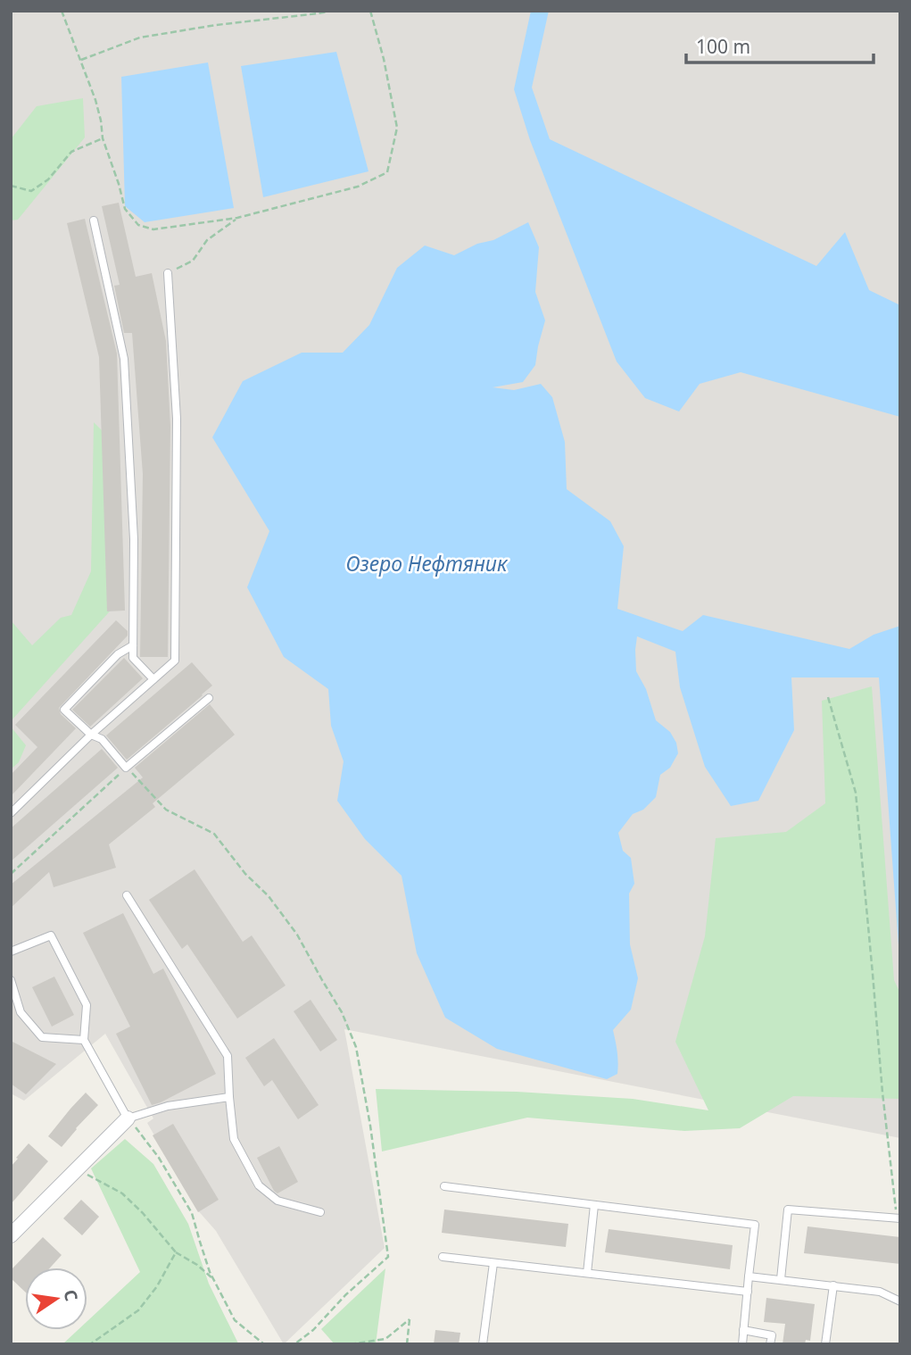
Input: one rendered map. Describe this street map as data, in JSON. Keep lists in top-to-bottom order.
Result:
{
  "water": ["Озеро Нефтяник"],
  "scale_bar": "100 m",
  "north": "right"
}
